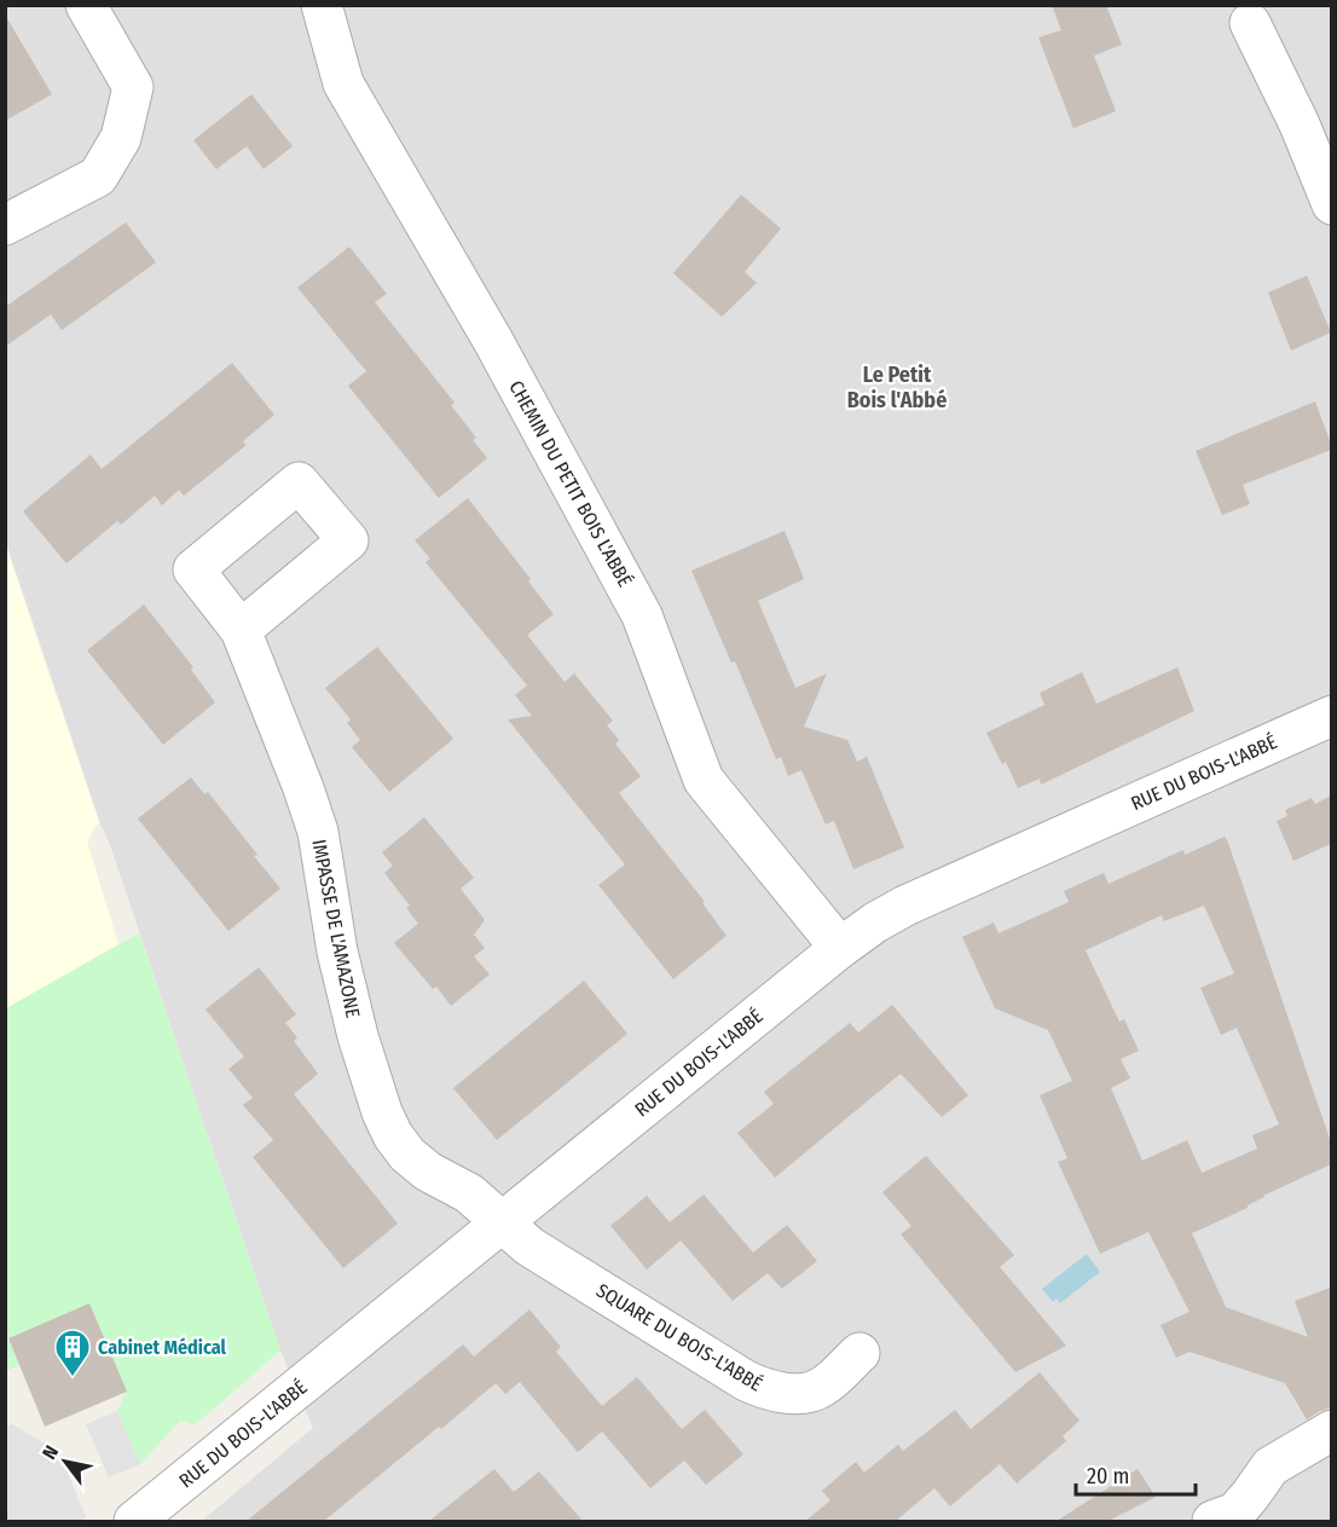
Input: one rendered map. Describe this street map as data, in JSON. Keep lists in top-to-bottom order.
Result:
{
  "streets": {
    "street": [
      "CHEMIN DU PETIT BOIS L'ABBÉ",
      "RUE DU BOIS-L'ABBÉ",
      "IMPASSE DE L'AMAZONE",
      "SQUARE DU BOIS-L'ABBÉ"
    ]
  },
  "crossings": [
    ["CHEMIN DU PETIT BOIS L'ABBÉ", "RUE DU BOIS-L'ABBÉ"],
    ["RUE DU BOIS-L'ABBÉ", "IMPASSE DE L'AMAZONE"],
    ["RUE DU BOIS-L'ABBÉ", "SQUARE DU BOIS-L'ABBÉ"],
    ["IMPASSE DE L'AMAZONE", "SQUARE DU BOIS-L'ABBÉ"]
  ],
  "districts": ["Le Petit Bois l'Abbé"],
  "places": {
    "building": ["Cabinet Médical"]
  },
  "scale_bar": "20 m",
  "north": "top left"
}
